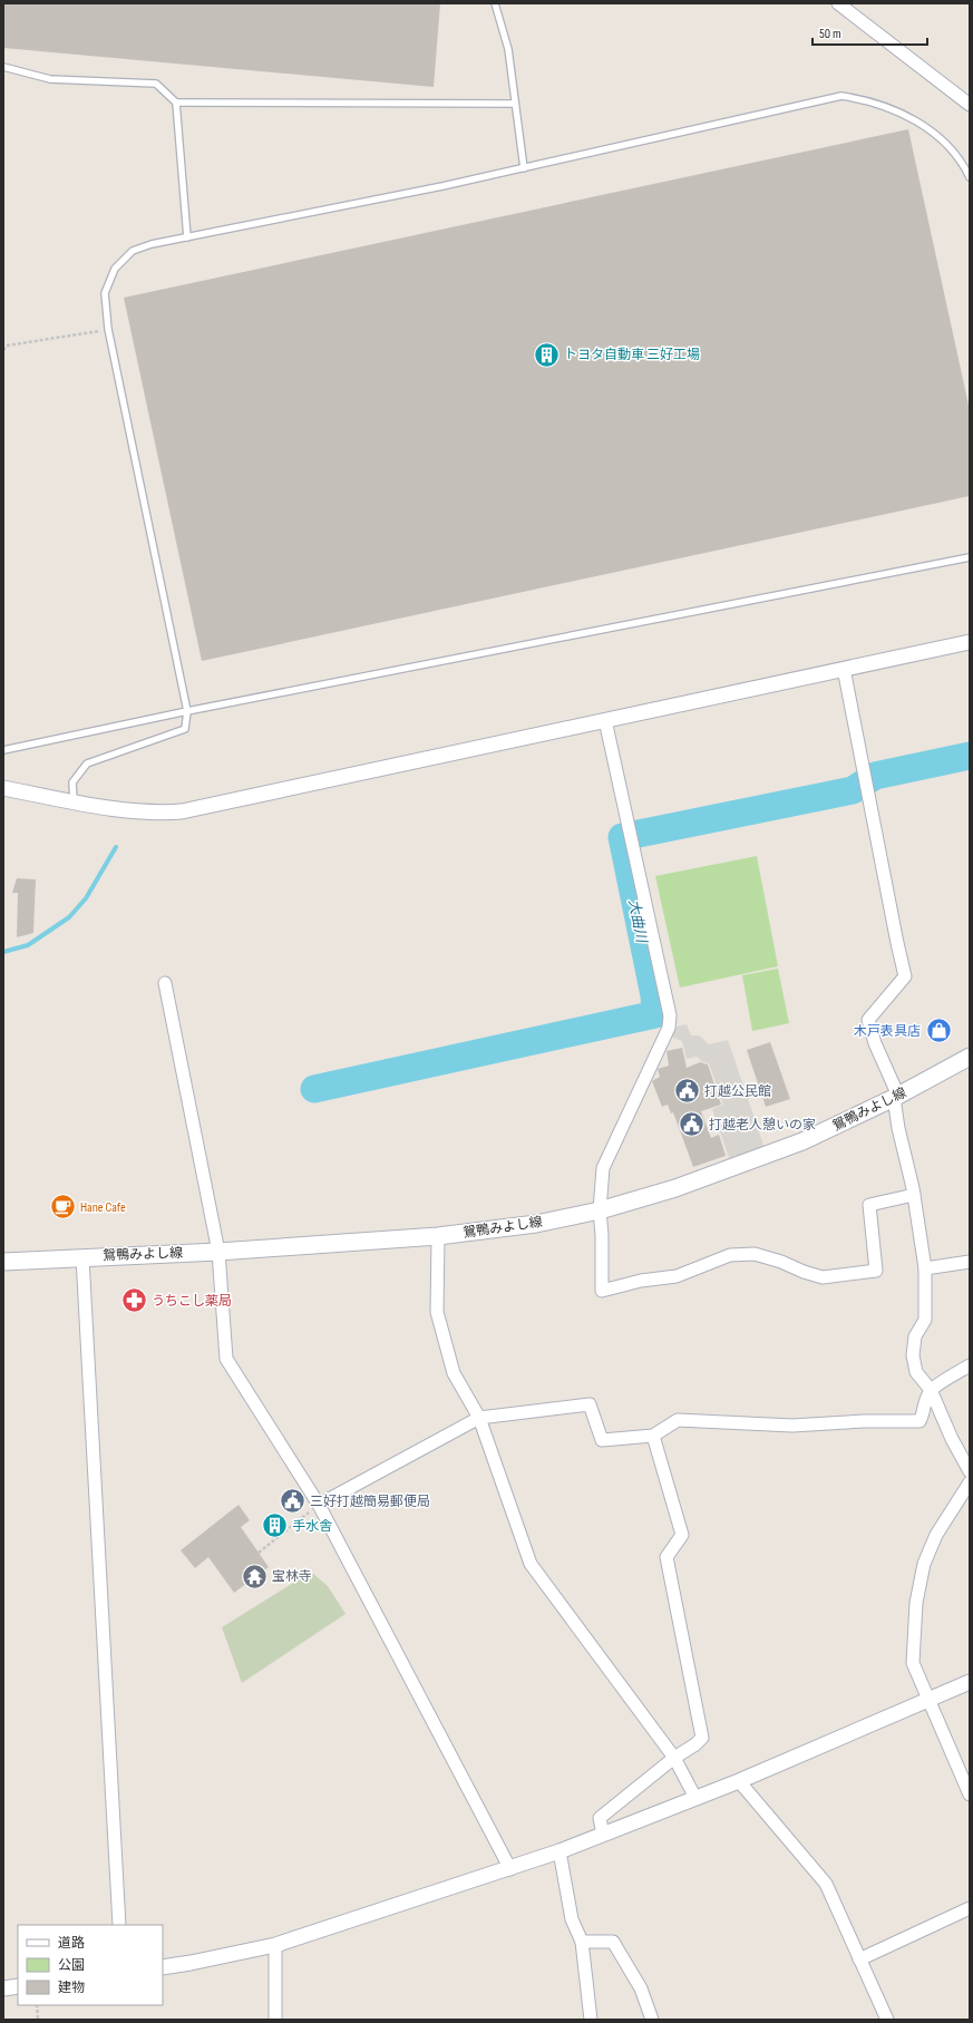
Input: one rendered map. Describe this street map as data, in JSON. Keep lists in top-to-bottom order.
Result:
{
  "streets": {
    "main road": ["鴛鴨みよし線"]
  },
  "water": ["大曲川"],
  "places": {
    "building": ["トヨタ自動車 三好工場", "手水舎"],
    "shop": ["木戸表具店"],
    "public building": ["打越公民館", "打越老人憩いの家", "三好打越簡易郵便局"],
    "cafe": ["Hane Cafe"],
    "pharmacy": ["うちこし薬局"],
    "temple": ["宝林寺"]
  },
  "legend": ["道路", "公園", "建物"],
  "scale_bar": "50 m"
}
